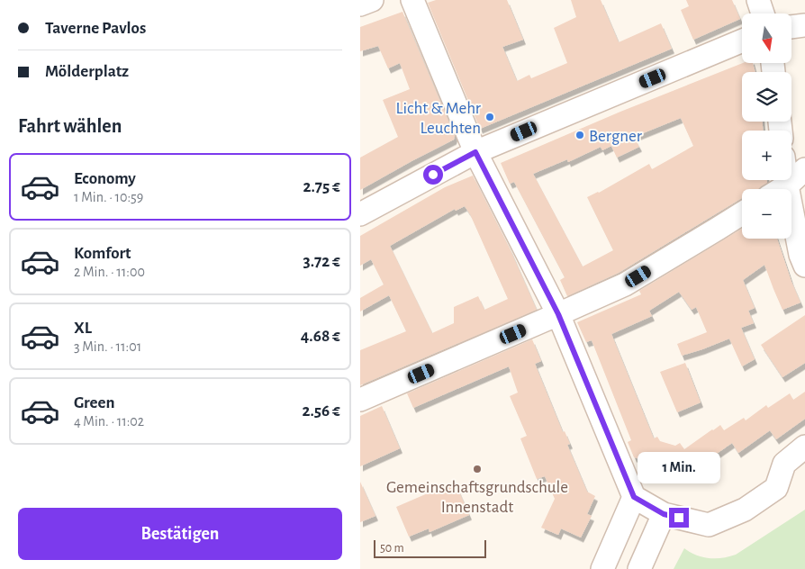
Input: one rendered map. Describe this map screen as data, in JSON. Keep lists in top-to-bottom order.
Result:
{
  "places": ["Licht & Mehr Leuchten", "Bergner", "Gemeinschaftsgrundschule Innenstadt"],
  "scale_bar": "50 m",
  "north": "bottom",
  "page": {
    "banner": ["Taverne Pavlos", "Mölderplatz"],
    "map_buttons": ["+", "−"],
    "heading": "Fahrt wählen",
    "list": [
      {
        "name": "Economy",
        "note": "1 Min. · 10:59",
        "value": "2.75 €"
      },
      {
        "name": "Komfort",
        "note": "2 Min. · 11:00",
        "value": "3.72 €"
      },
      {
        "name": "XL",
        "note": "3 Min. · 11:01",
        "value": "4.68 €"
      },
      {
        "name": "Green",
        "note": "4 Min. · 11:02",
        "value": "2.56 €"
      }
    ],
    "bubble": "1 Min.",
    "buttons": "Bestätigen",
    "scale": "50 m"
  }
}
